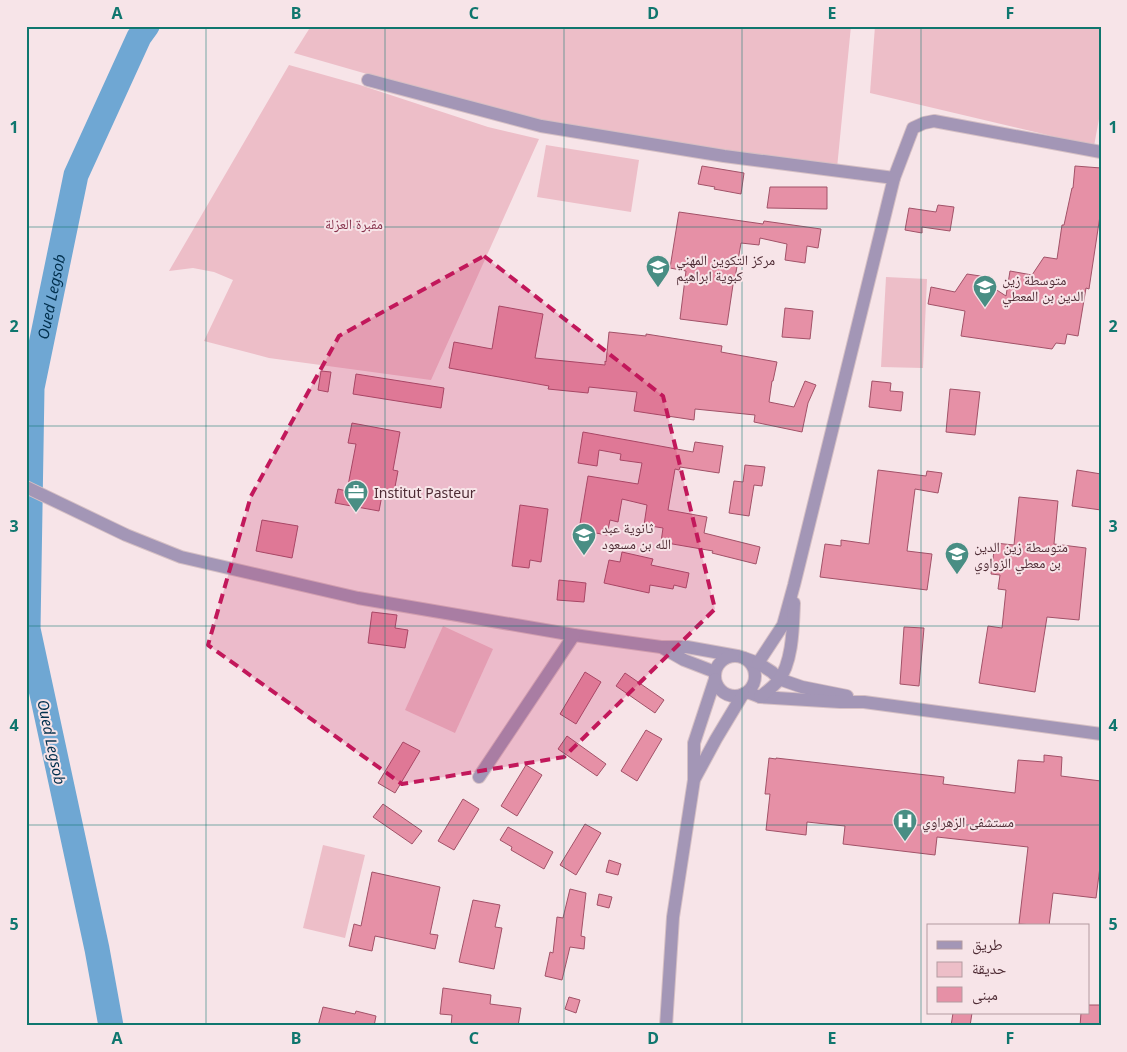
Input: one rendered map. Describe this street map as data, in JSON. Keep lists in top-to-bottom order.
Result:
{
  "water": ["Oued Legsob"],
  "parks": ["مقبرة العزلة"],
  "places": {
    "school or university": [
      "مركز التكوين المهني كبوية ابراهيم",
      "متوسطة زين الدين بن المعطي",
      "ثانوية عبد الله بن مسعود",
      "متوسطة زين الدين بن معطي الزواوي"
    ],
    "office": ["Institut Pasteur"],
    "hospital": ["مستشفى الزهراوي"]
  },
  "legend": ["طريق", "حديقة", "مبنى"],
  "grid": {
    "columns": [
      "A",
      "B",
      "C",
      "D",
      "E",
      "F"
    ],
    "rows": [
      "1",
      "2",
      "3",
      "4",
      "5"
    ]
  }
}
